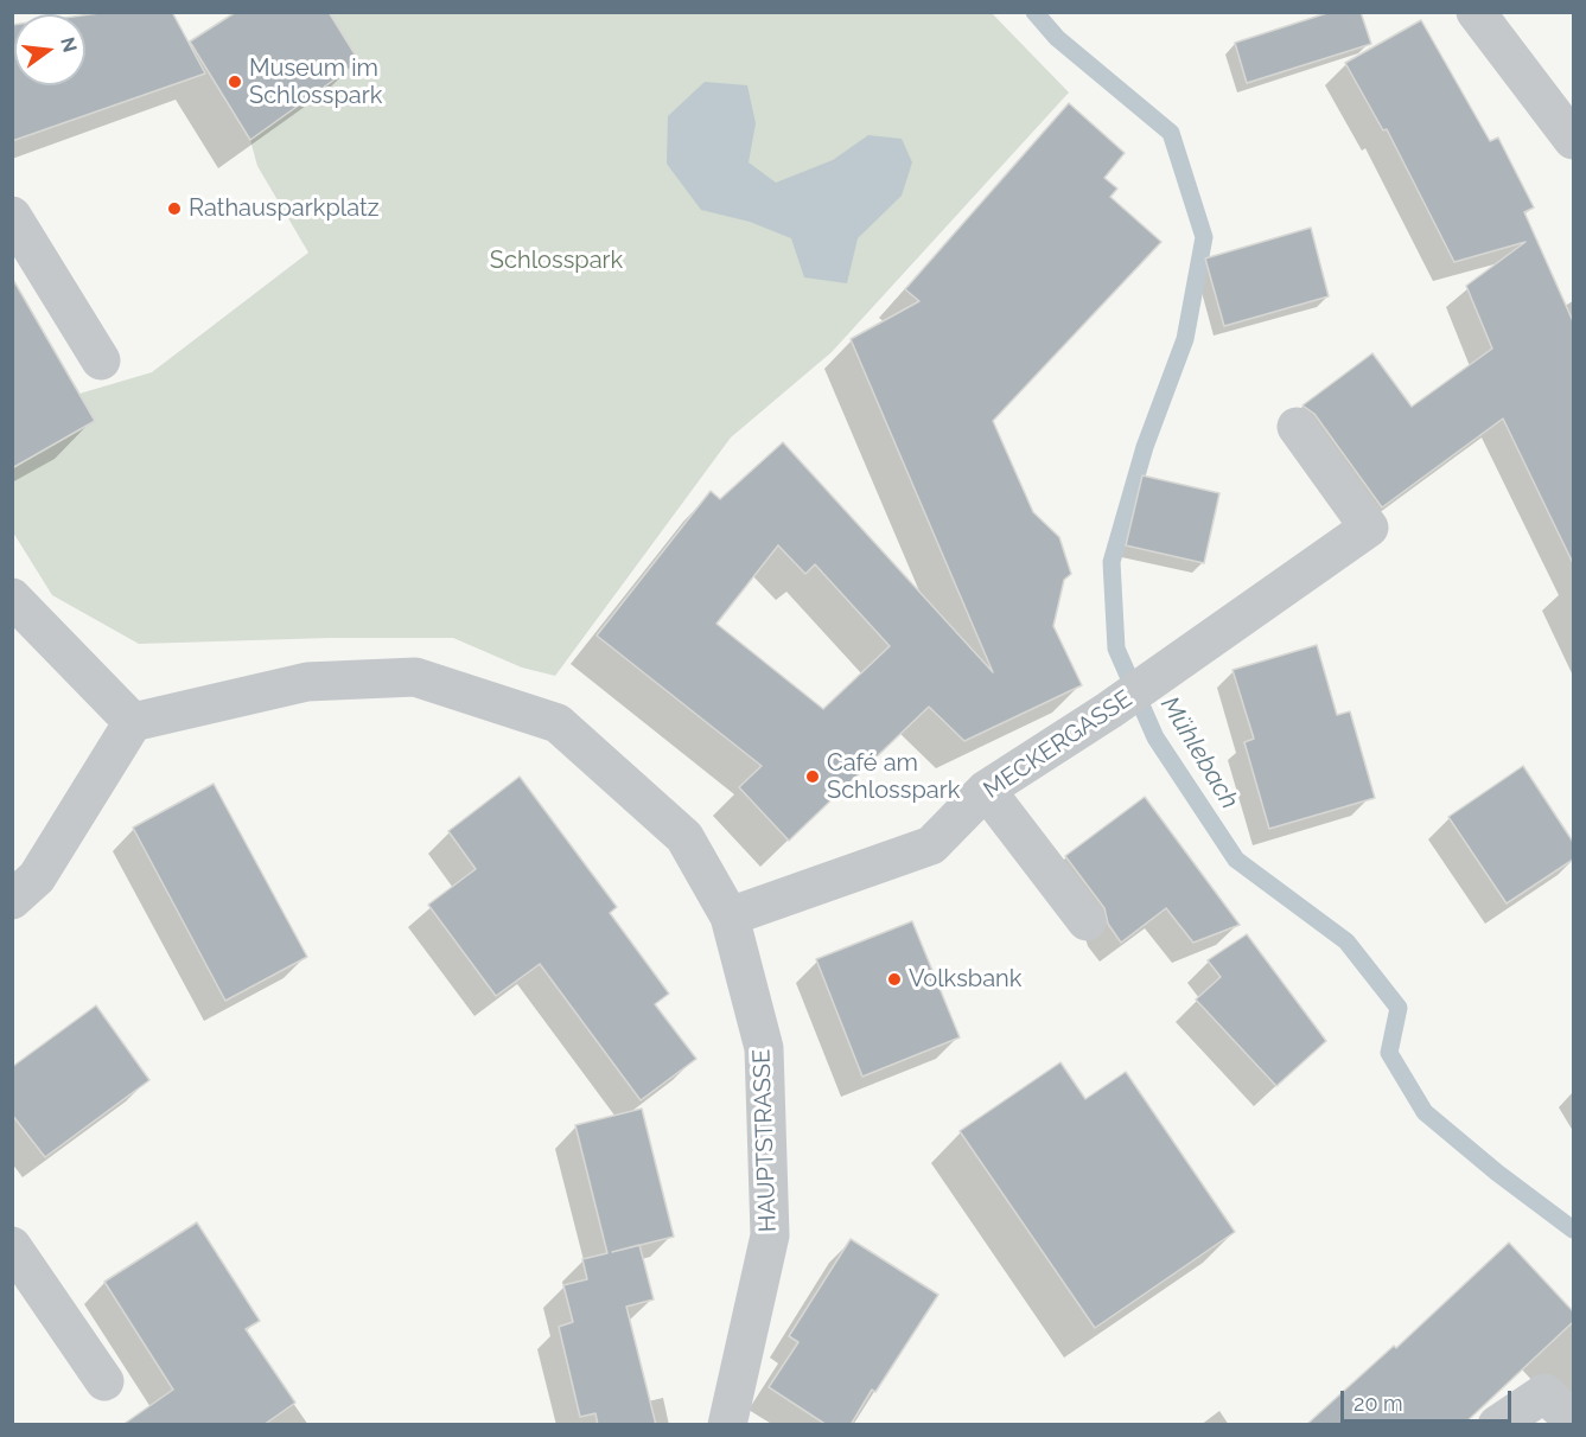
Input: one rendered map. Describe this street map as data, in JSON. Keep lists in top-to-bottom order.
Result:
{
  "streets": {
    "street": ["MECKERGASSE", "HAUPTSTRASSE"]
  },
  "crossings": [
    ["MECKERGASSE", "HAUPTSTRASSE"]
  ],
  "water": ["Mühlebach"],
  "parks": ["Schlosspark"],
  "places": [
    "Museum im Schlosspark",
    "Rathausparkplatz",
    "Café am Schlosspark",
    "Volksbank"
  ],
  "scale_bar": "20 m",
  "north": "right"
}
